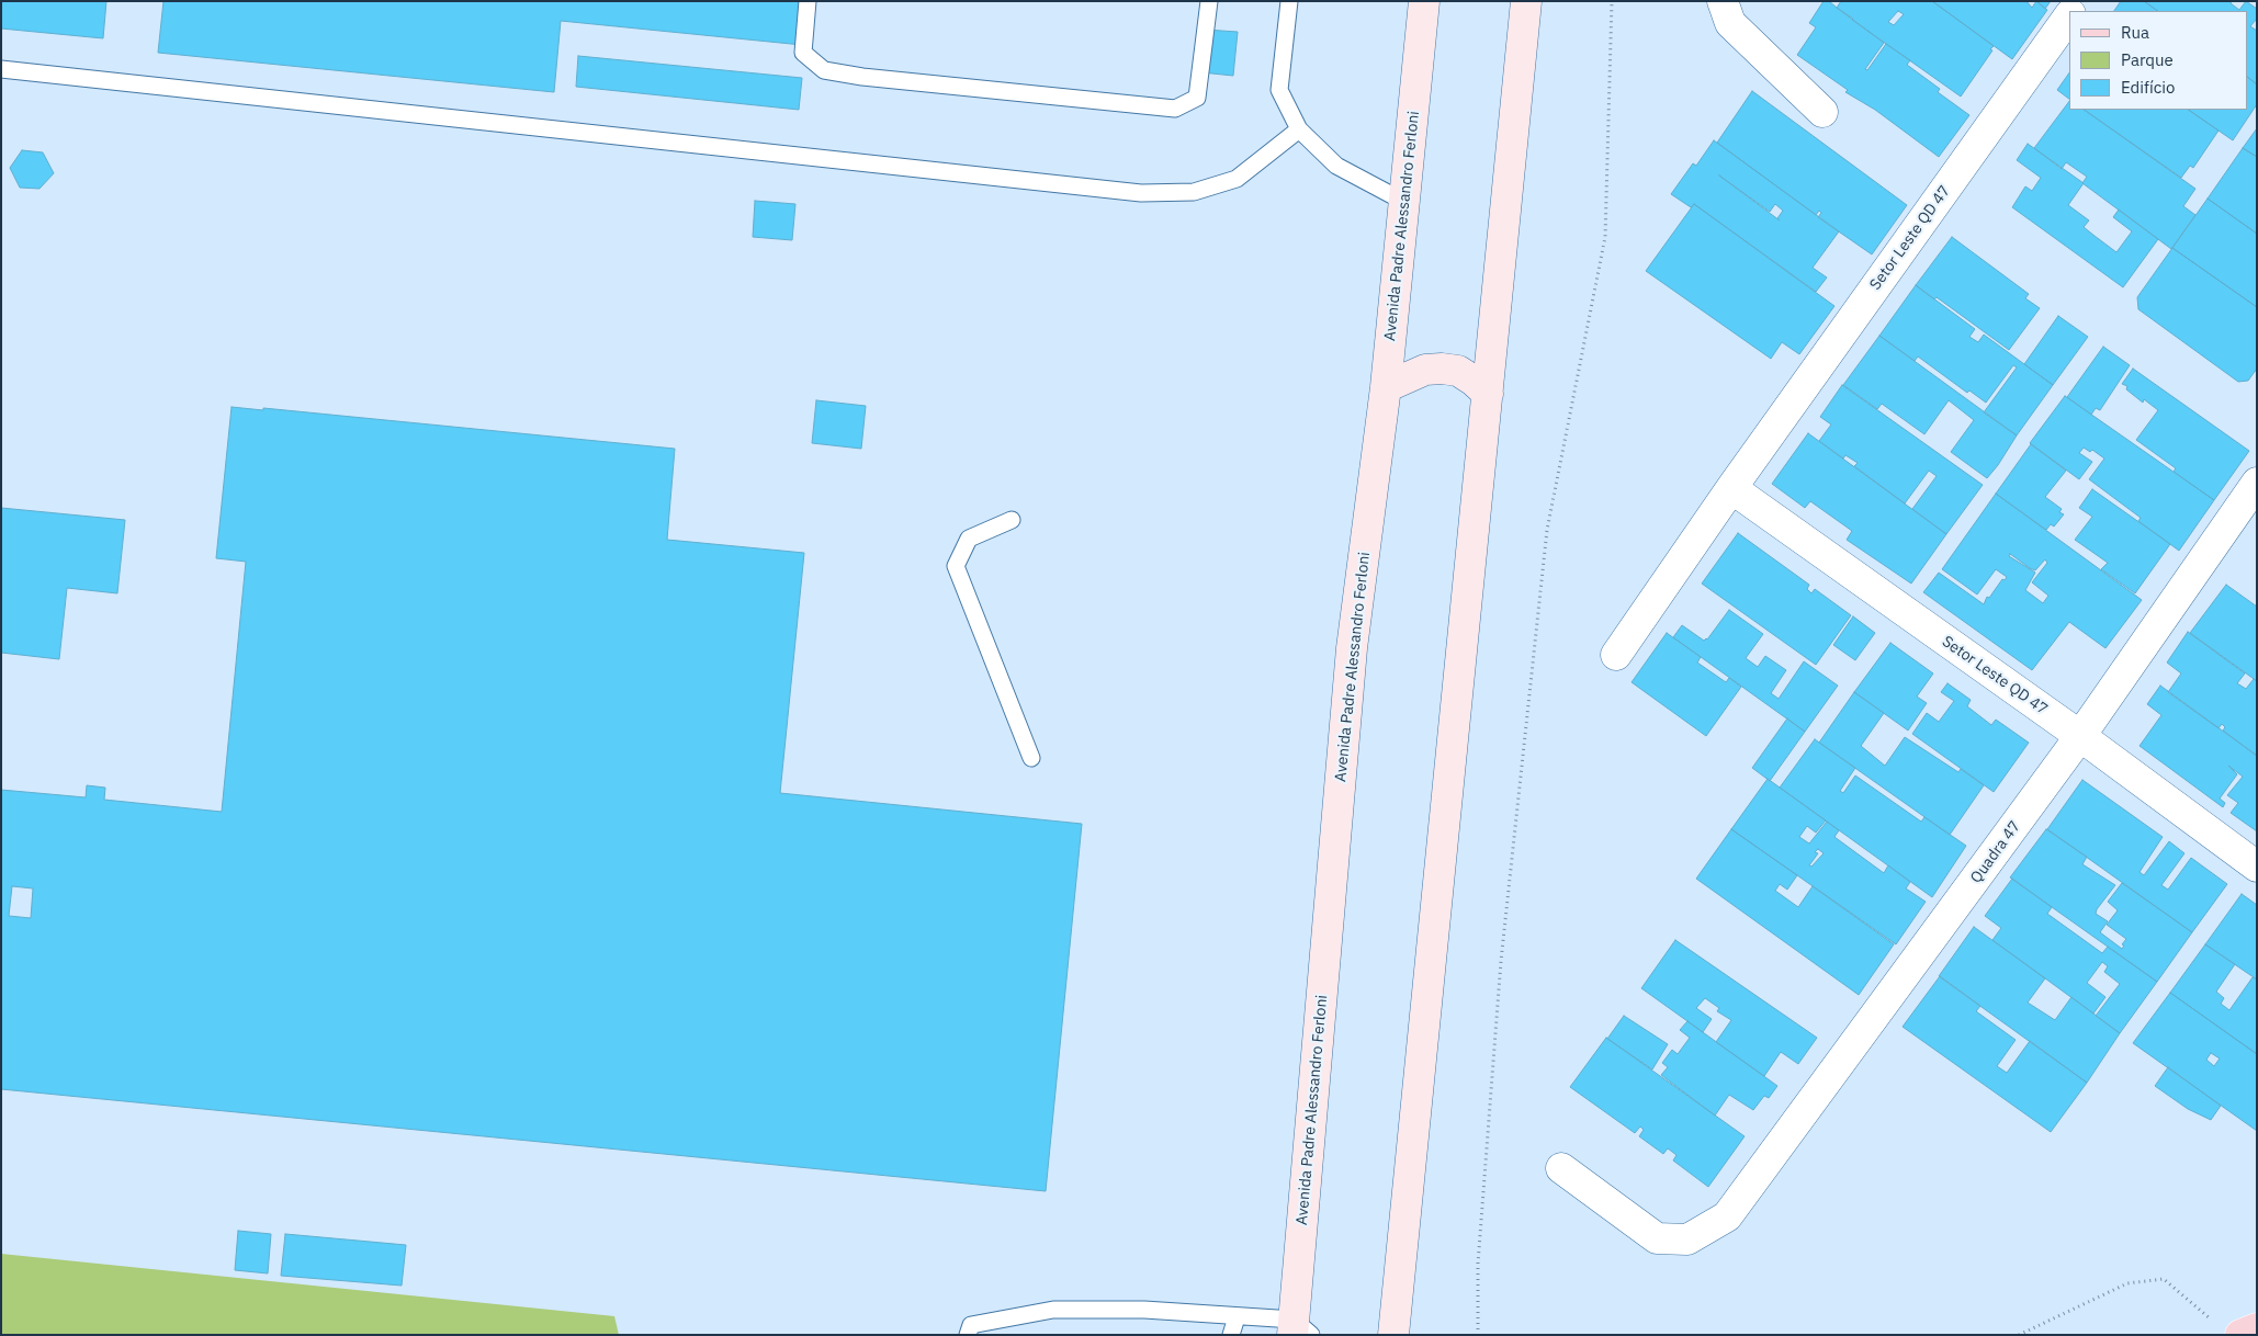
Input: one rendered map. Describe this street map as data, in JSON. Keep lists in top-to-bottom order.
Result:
{
  "streets": {
    "main road": ["Avenida Padre Alessandro Ferloni"],
    "street": ["Setor Leste QD 47", "Quadra 47"]
  },
  "crossings": [
    ["Setor Leste QD 47", "Quadra 47"]
  ],
  "legend": ["Rua", "Parque", "Edifício"]
}
